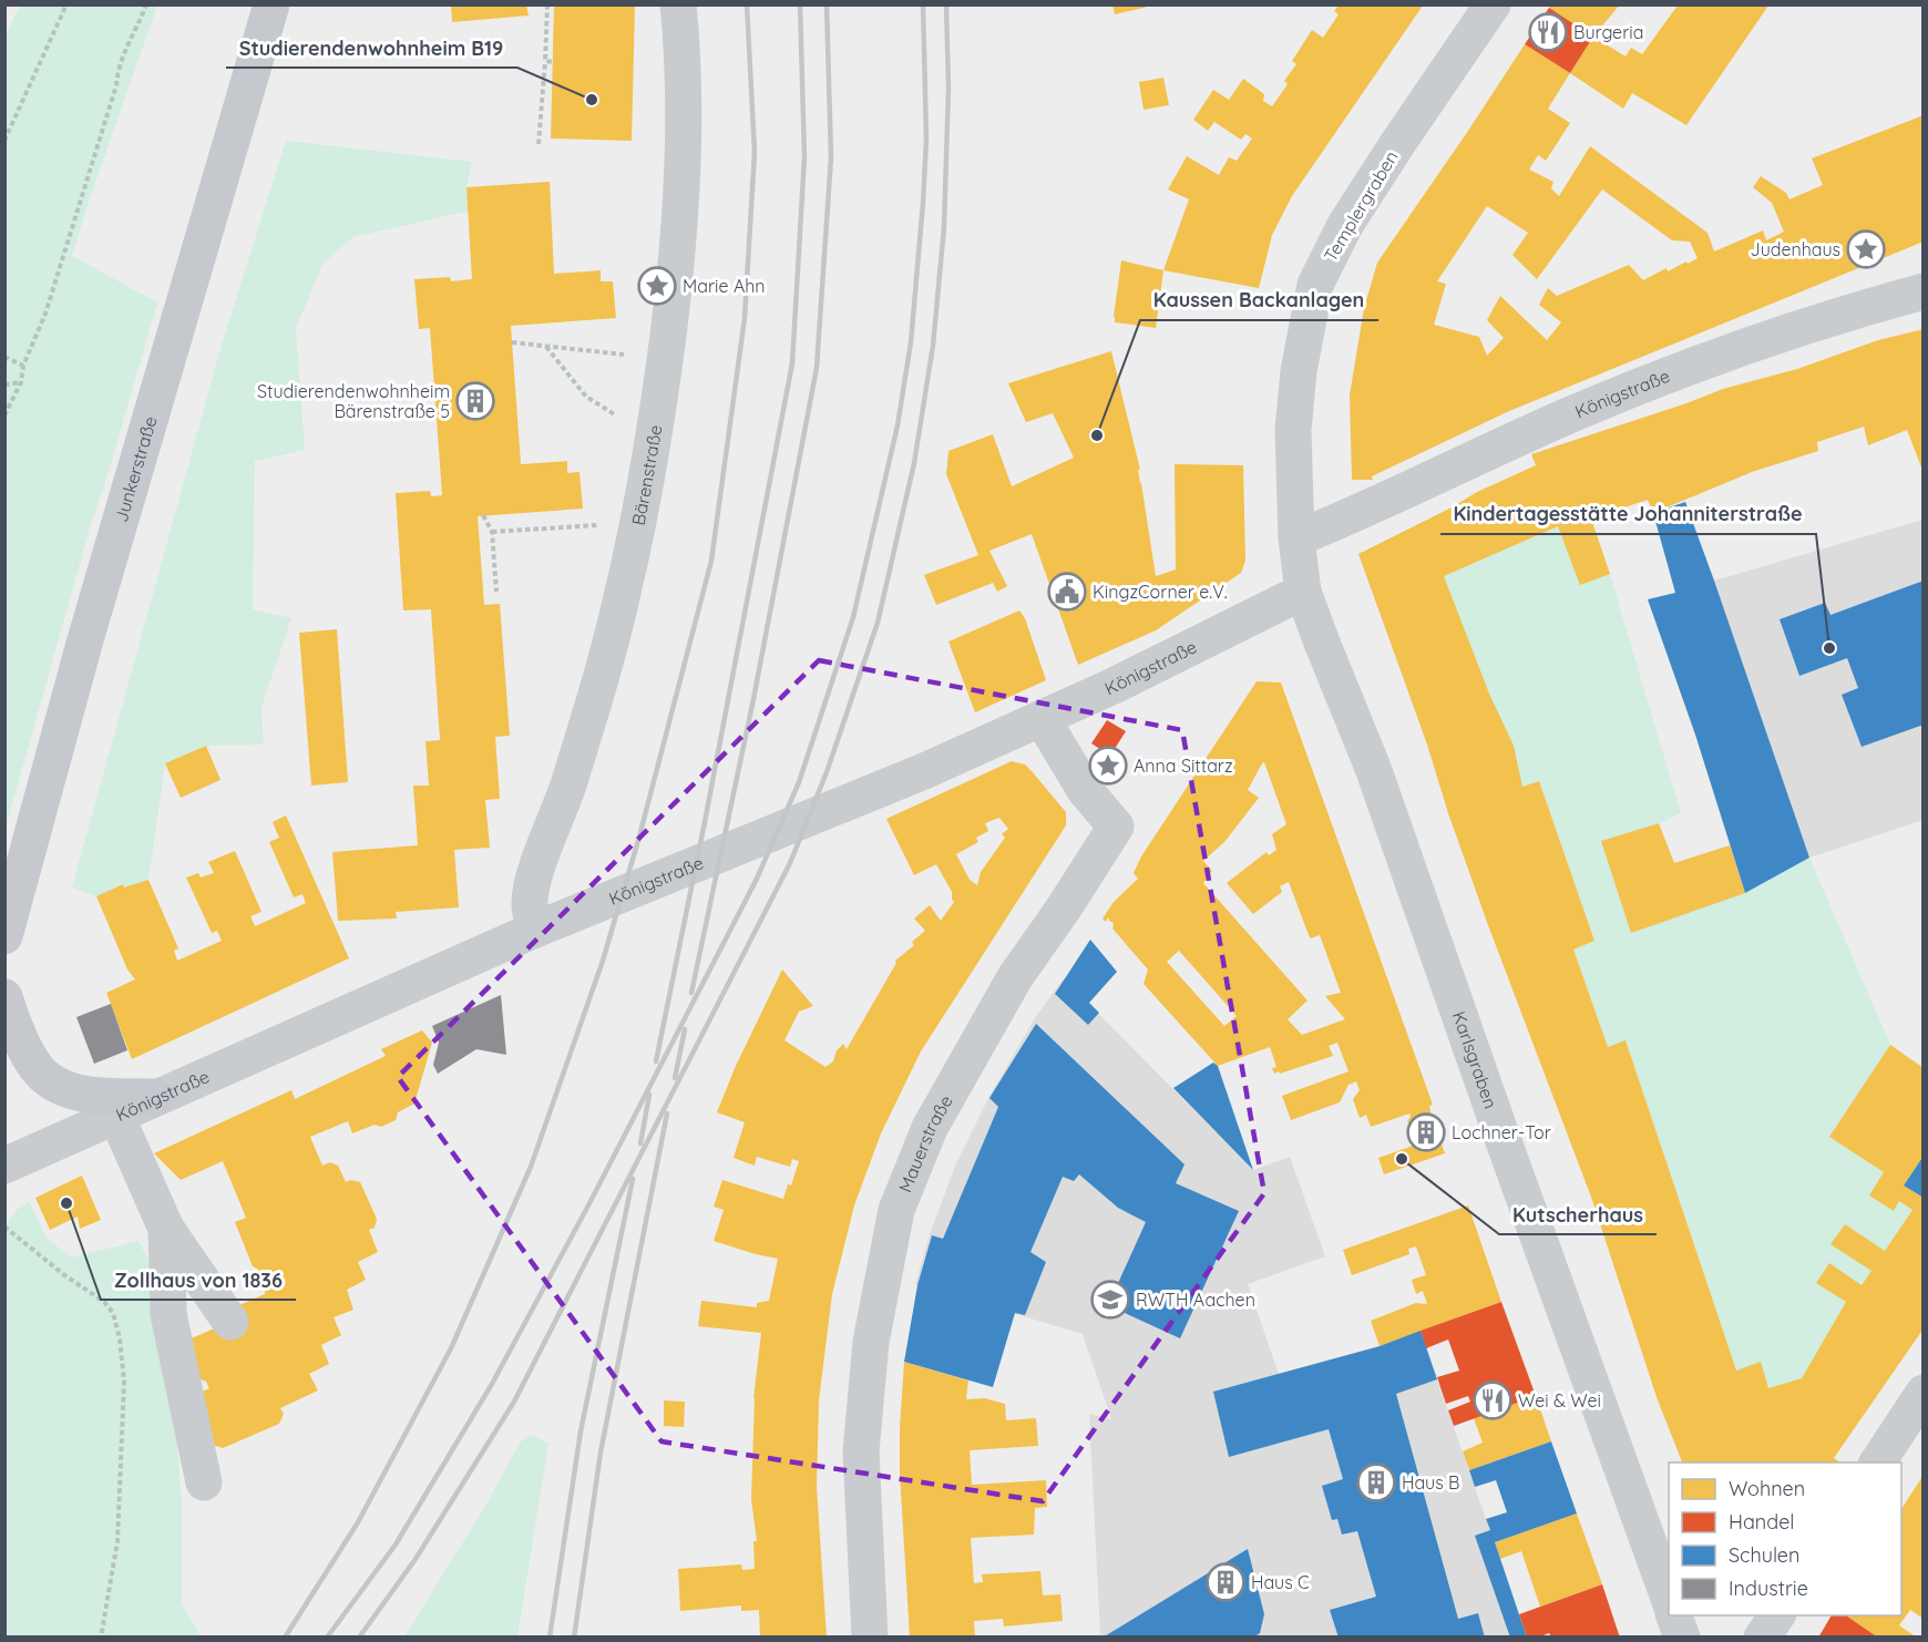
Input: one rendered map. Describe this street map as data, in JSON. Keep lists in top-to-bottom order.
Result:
{
  "streets": {
    "main road": ["Junkerstraße"],
    "street": [
      "Templergraben",
      "Königstraße",
      "Bärenstraße",
      "Karlsgraben",
      "Mauerstraße"
    ]
  },
  "crossings": [
    ["Templergraben", "Königstraße"],
    ["Templergraben", "Karlsgraben"],
    ["Königstraße", "Bärenstraße"],
    ["Königstraße", "Karlsgraben"],
    ["Königstraße", "Mauerstraße"]
  ],
  "places": {
    "restaurant": ["Burgeria", "Wei & Wei"],
    "other": [
      "Studierendenwohnheim B19",
      "Kaussen Backanlagen",
      "Kindertagesstätte Johanniterstraße",
      "Kutscherhaus",
      "Zollhaus von 1836"
    ],
    "place": ["Judenhaus", "Marie Ahn", "Anna Sittarz"],
    "building": [
      "Studierendenwohnheim Bärenstraße 5",
      "Lochner-Tor",
      "Haus B",
      "Haus C"
    ],
    "public building": ["KingzCorner e.V."],
    "school or university": ["RWTH Aachen"]
  },
  "legend": [
    "Wohnen",
    "Handel",
    "Schulen",
    "Industrie"
  ]
}
